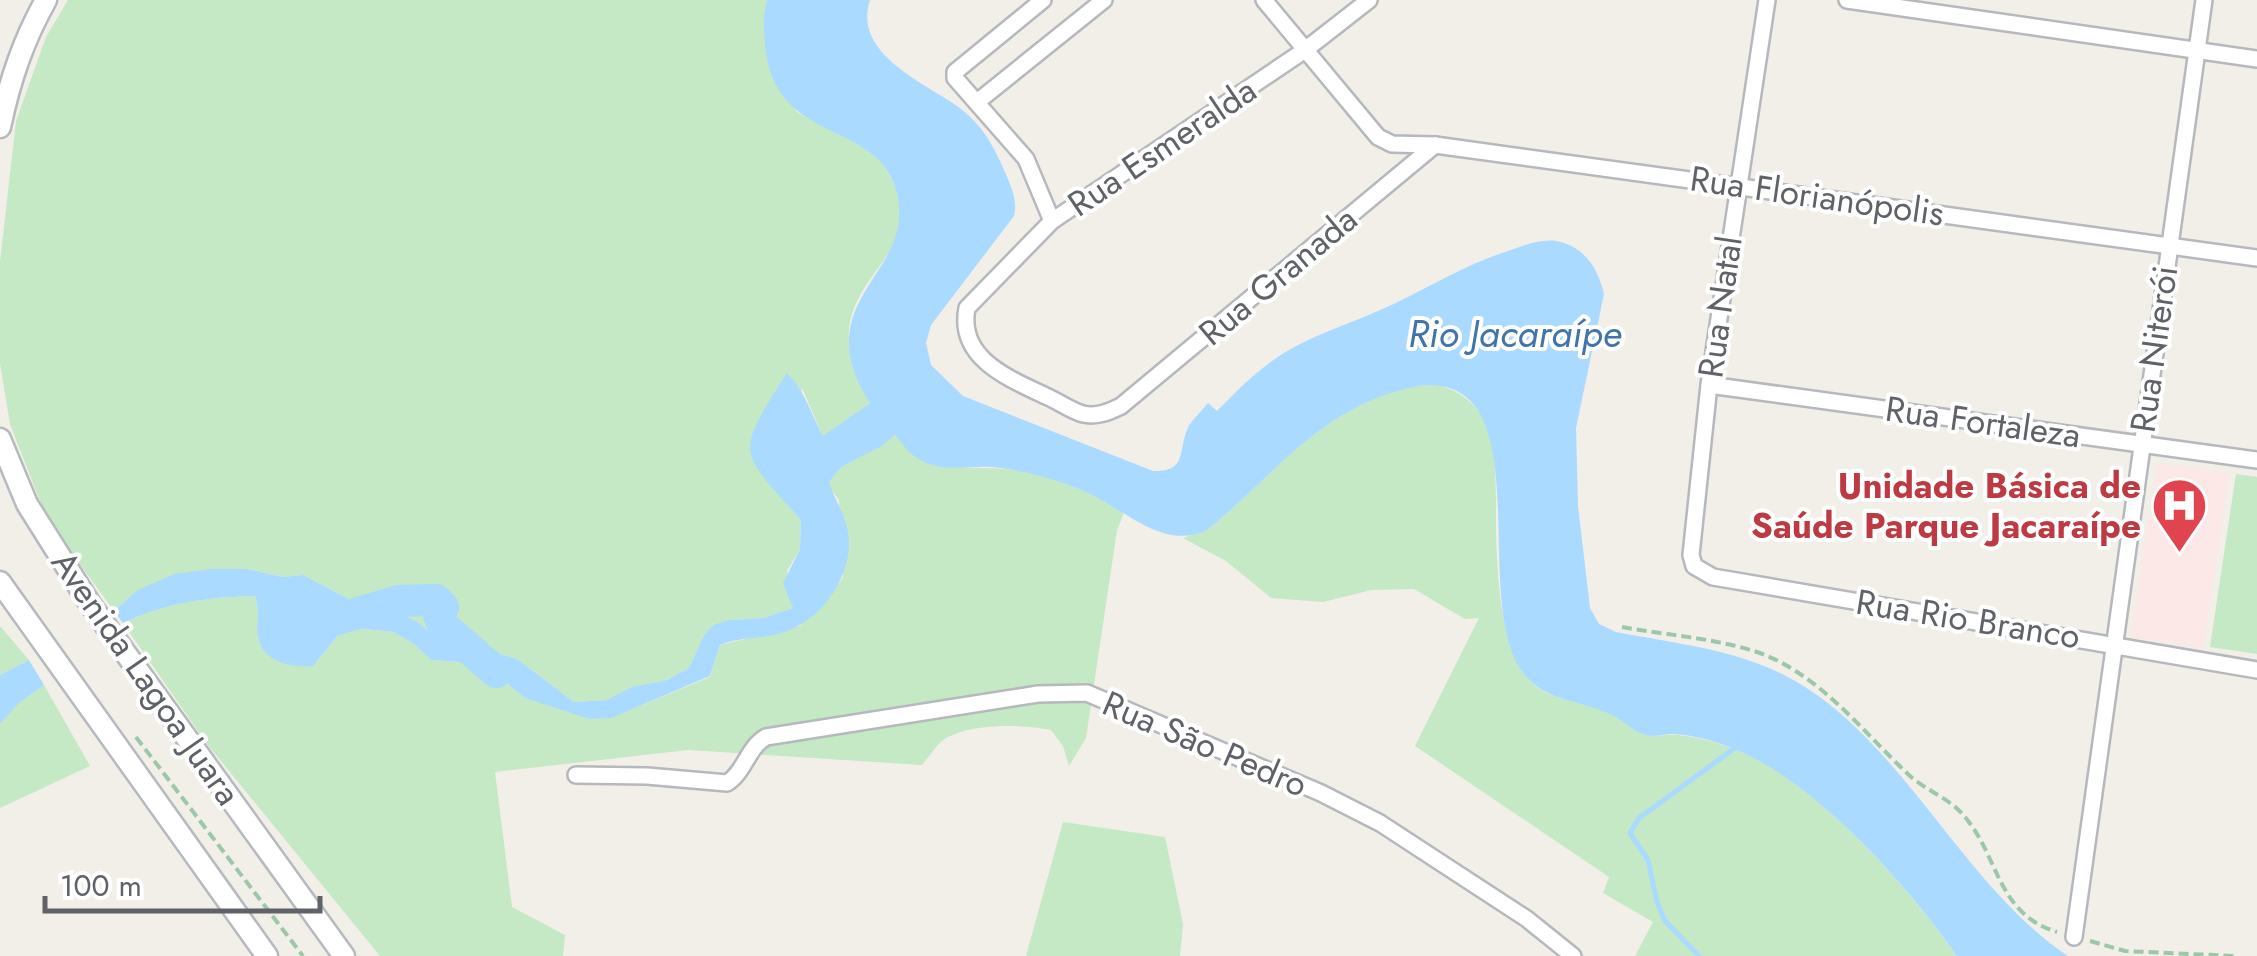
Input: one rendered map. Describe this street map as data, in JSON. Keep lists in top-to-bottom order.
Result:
{
  "streets": {
    "main road": ["Avenida Lagoa Juara"],
    "street": [
      "Rua Esmeralda",
      "Rua Florianópolis",
      "Rua Granada",
      "Rua Natal",
      "Rua Niterói",
      "Rua Fortaleza",
      "Rua Rio Branco",
      "Rua São Pedro"
    ]
  },
  "crossings": [
    ["Rua Esmeralda", "Rua Florianópolis"],
    ["Rua Esmeralda", "Rua Granada"],
    ["Rua Florianópolis", "Rua Granada"],
    ["Rua Florianópolis", "Rua Natal"],
    ["Rua Florianópolis", "Rua Niterói"],
    ["Rua Natal", "Rua Fortaleza"],
    ["Rua Natal", "Rua Rio Branco"],
    ["Rua Niterói", "Rua Fortaleza"],
    ["Rua Niterói", "Rua Rio Branco"]
  ],
  "water": ["Rio Jacaraípe"],
  "places": {
    "hospital": ["Unidade Básica de Saúde Parque Jacaraípe"]
  },
  "scale_bar": "100 m"
}
